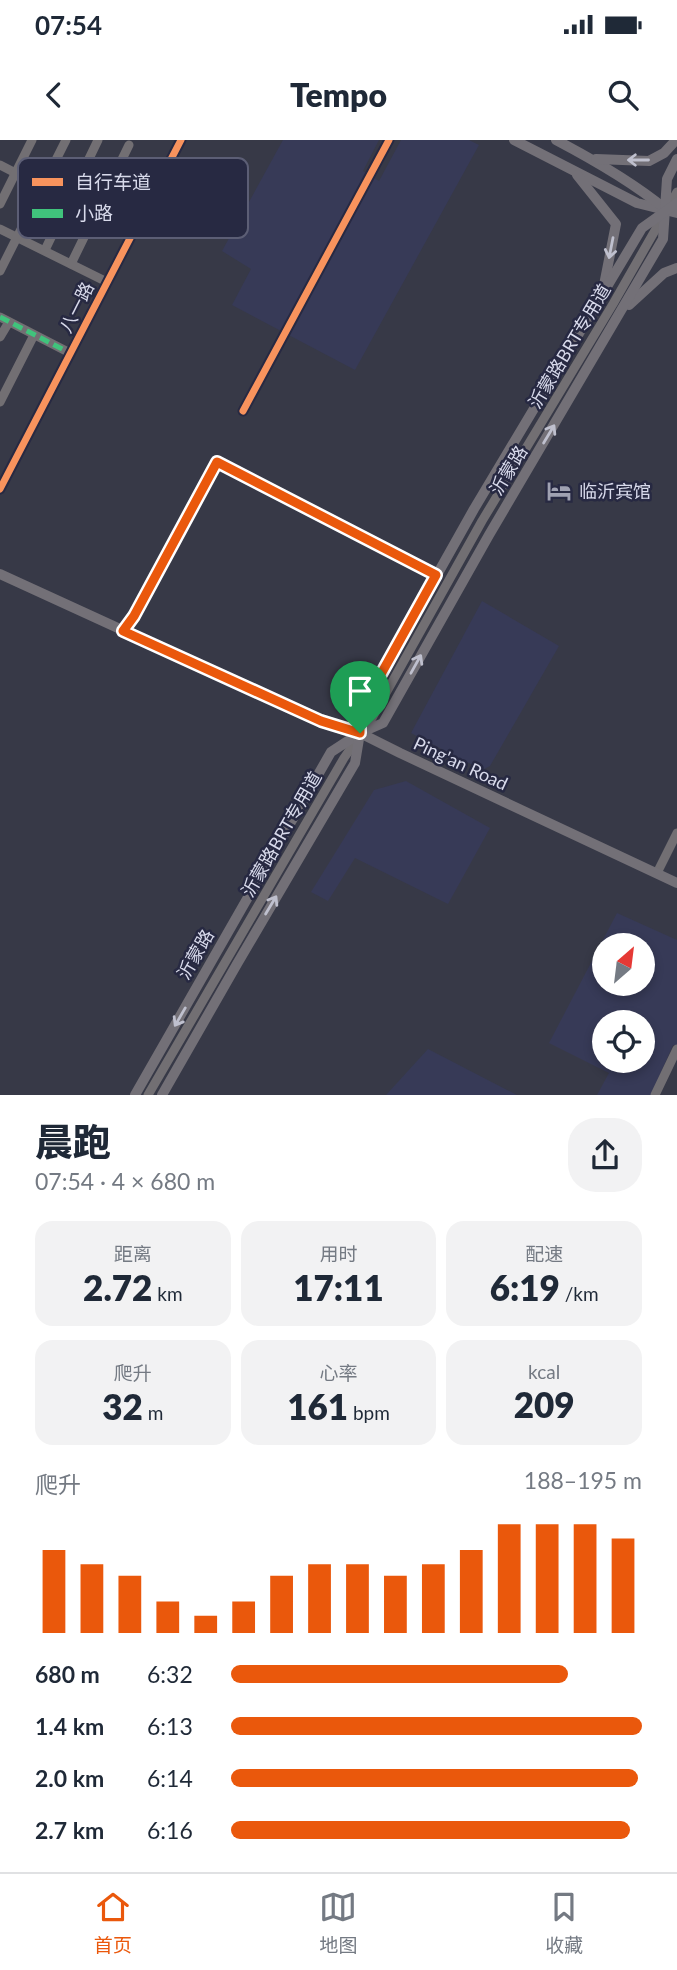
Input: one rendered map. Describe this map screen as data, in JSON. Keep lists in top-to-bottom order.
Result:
{
  "streets": {
    "main road": ["沂蒙路", "Ping'an Road"],
    "street": ["八一路", "沂蒙路BRT专用道"]
  },
  "crossings": [
    ["沂蒙路BRT专用道", "沂蒙路"],
    ["沂蒙路BRT专用道", "Ping'an Road"],
    ["沂蒙路", "Ping'an Road"]
  ],
  "places": {
    "hotel": ["临沂宾馆"]
  },
  "legend": ["自行车道", "小路"],
  "north": "top right",
  "page": {
    "status": "07:54",
    "header": "Tempo",
    "heading": ["晨跑", "07:54 · 4 × 680 m"],
    "stats": [
      ["距离", "2.72 km"],
      ["用时", "17:11"],
      ["配速", "6:19 /km"],
      ["爬升", "32 m"],
      ["心率", "161 bpm"],
      ["kcal", "209"]
    ],
    "chart": ["爬升", "188–195 m"],
    "list": [
      {
        "name": "680 m",
        "note": "6:32"
      },
      {
        "name": "1.4 km",
        "note": "6:13"
      },
      {
        "name": "2.0 km",
        "note": "6:14"
      },
      {
        "name": "2.7 km",
        "note": "6:16"
      }
    ],
    "tabs": ["首页", "地图", "收藏"]
  }
}
